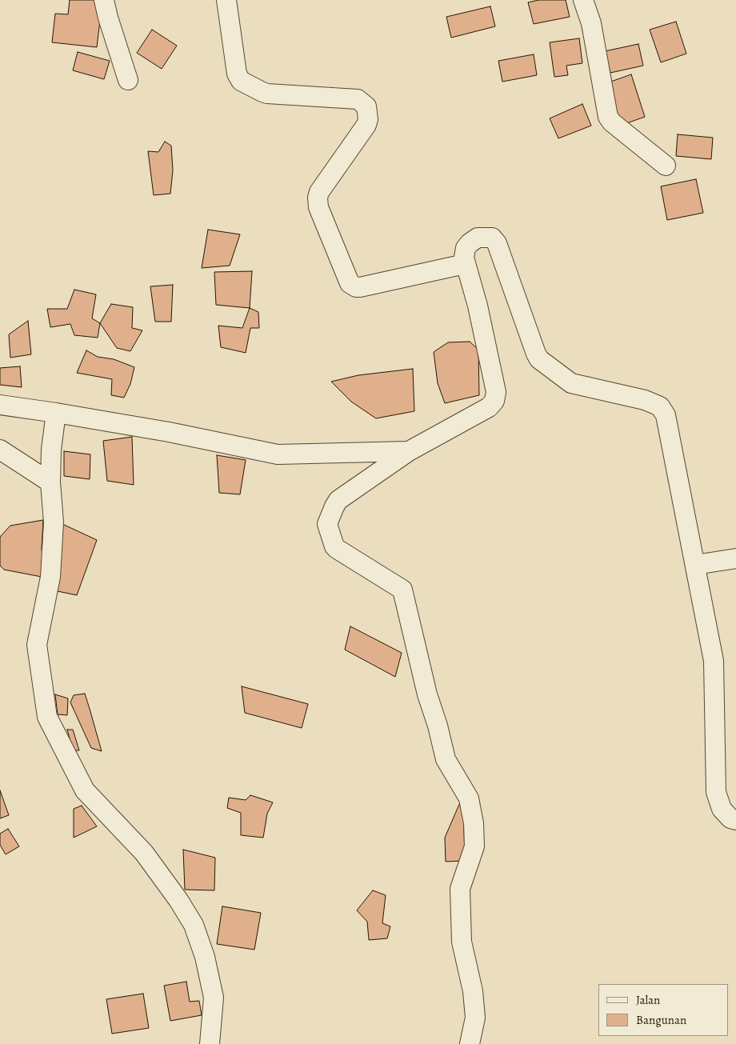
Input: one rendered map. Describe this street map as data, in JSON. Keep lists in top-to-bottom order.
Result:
{
  "legend": ["Jalan", "Bangunan"]
}
